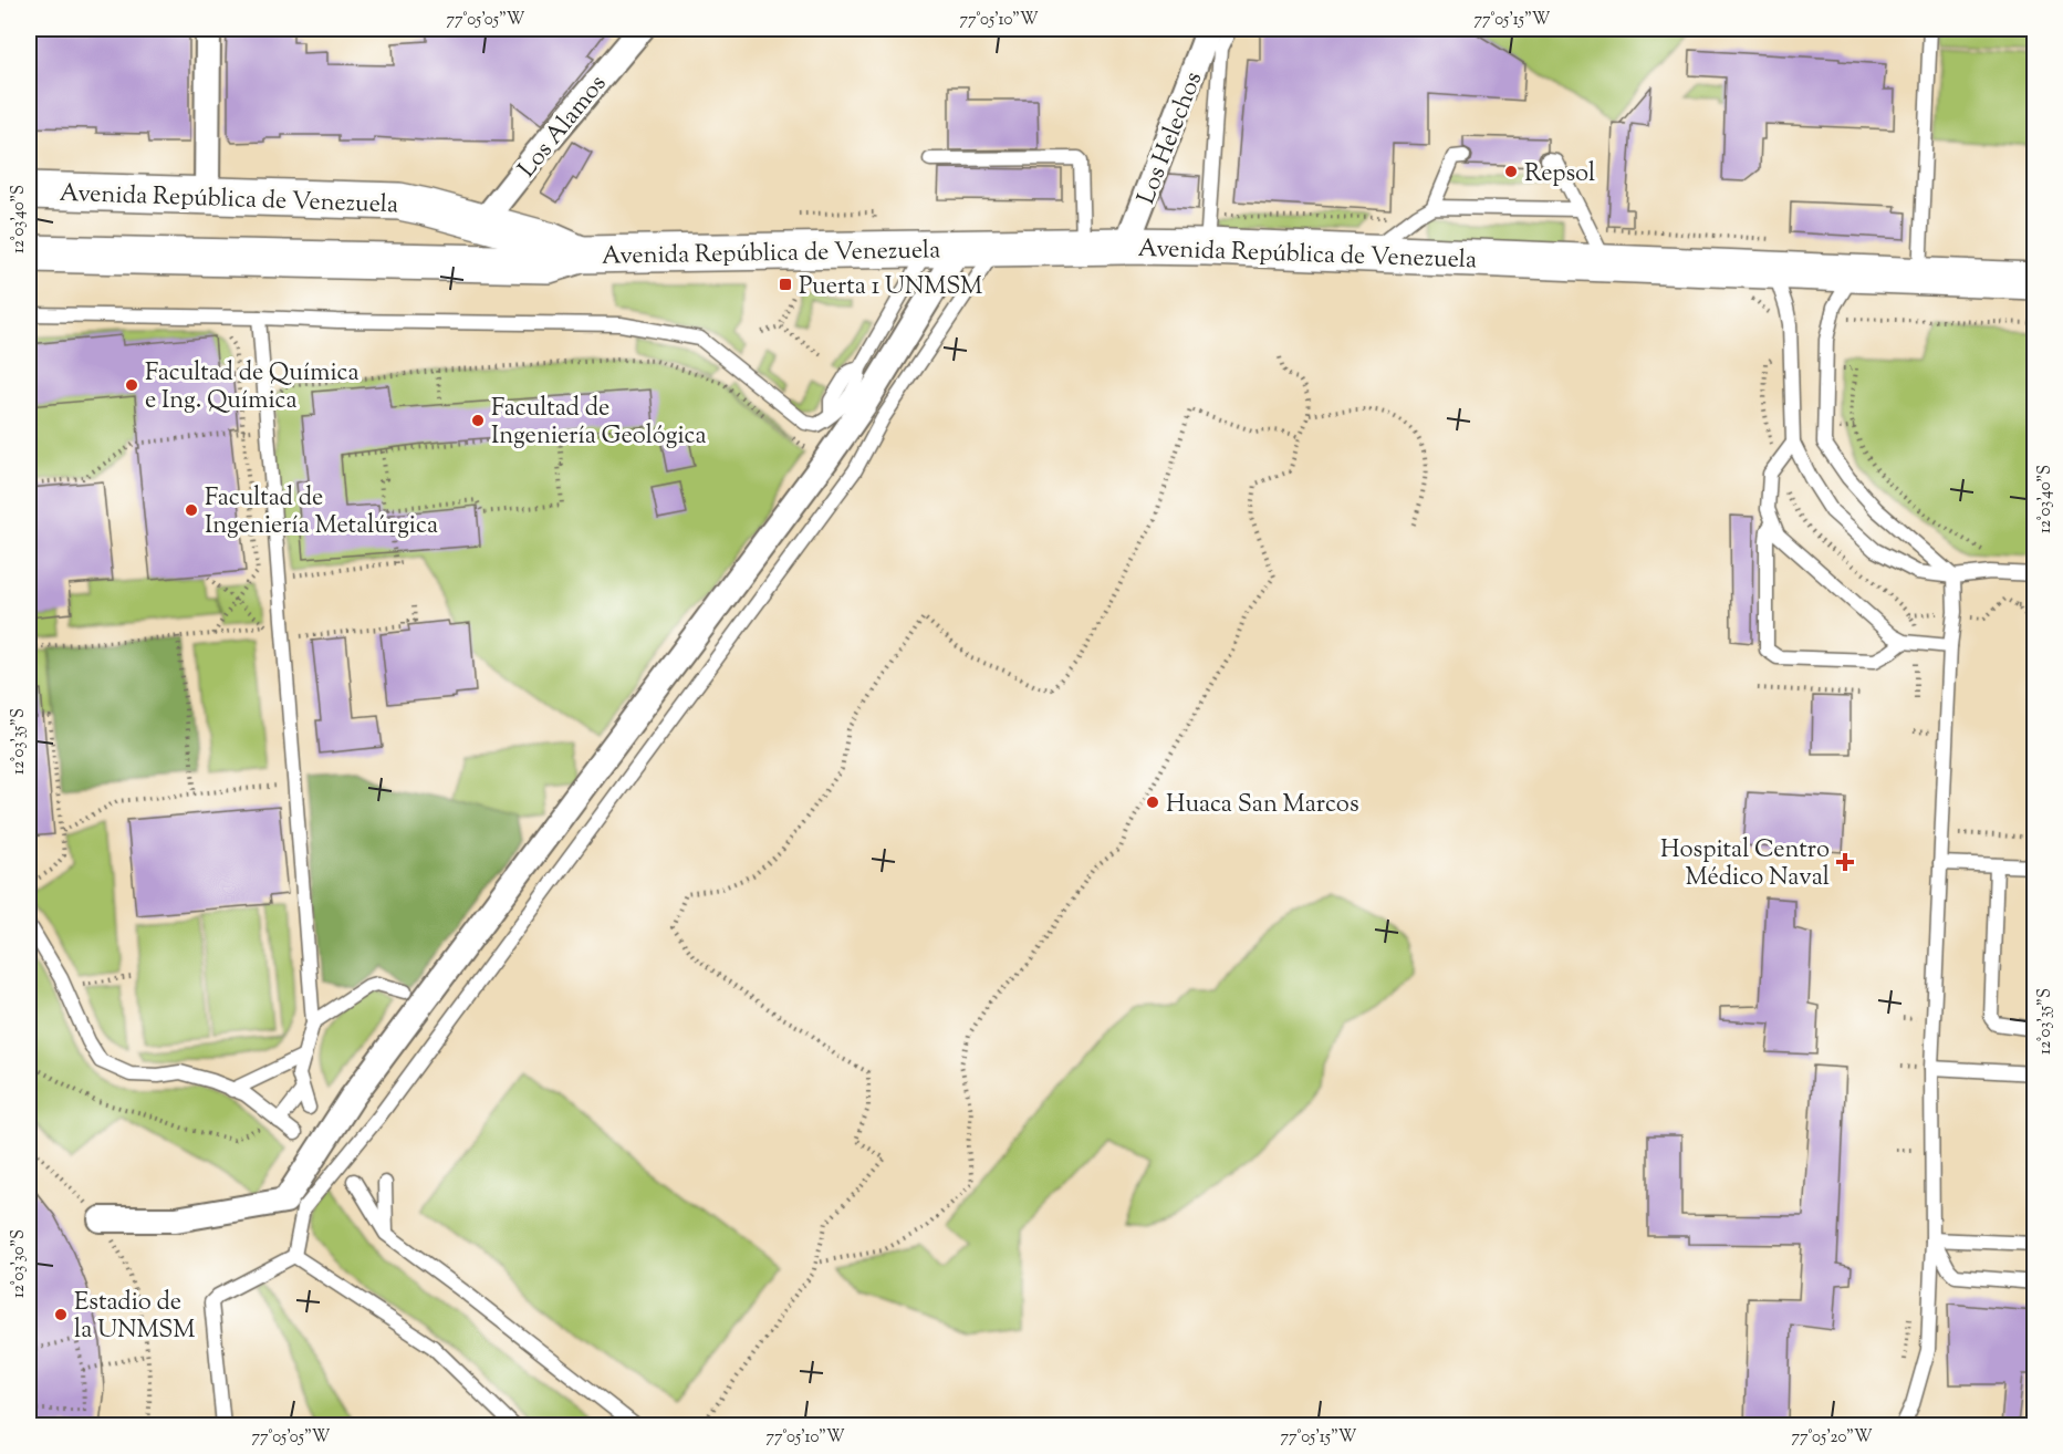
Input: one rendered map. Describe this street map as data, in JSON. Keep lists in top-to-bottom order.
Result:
{
  "streets": {
    "main road": ["Avenida República de Venezuela"],
    "street": ["Los Alamos", "Los Helechos"]
  },
  "crossings": [
    ["Los Alamos", "Avenida República de Venezuela"],
    ["Los Helechos", "Avenida República de Venezuela"]
  ],
  "places": {
    "other": [
      "Repsol",
      "Facultad de Química e Ing. Química",
      "Facultad de Ingeniería Geológica",
      "Facultad de Ingeniería Metalúrgica",
      "Huaca San Marcos",
      "Estadio de la UNMSM"
    ],
    "transit": ["Puerta 1 UNMSM"],
    "health": ["Hospital Centro Médico Naval"]
  },
  "coordinates": [
    "77°05'05\"W",
    "77°05'10\"W",
    "77°05'15\"W",
    "12°03'40\"S",
    "12°03'35\"S",
    "12°03'30\"S",
    "77°05'20\"W"
  ]
}
